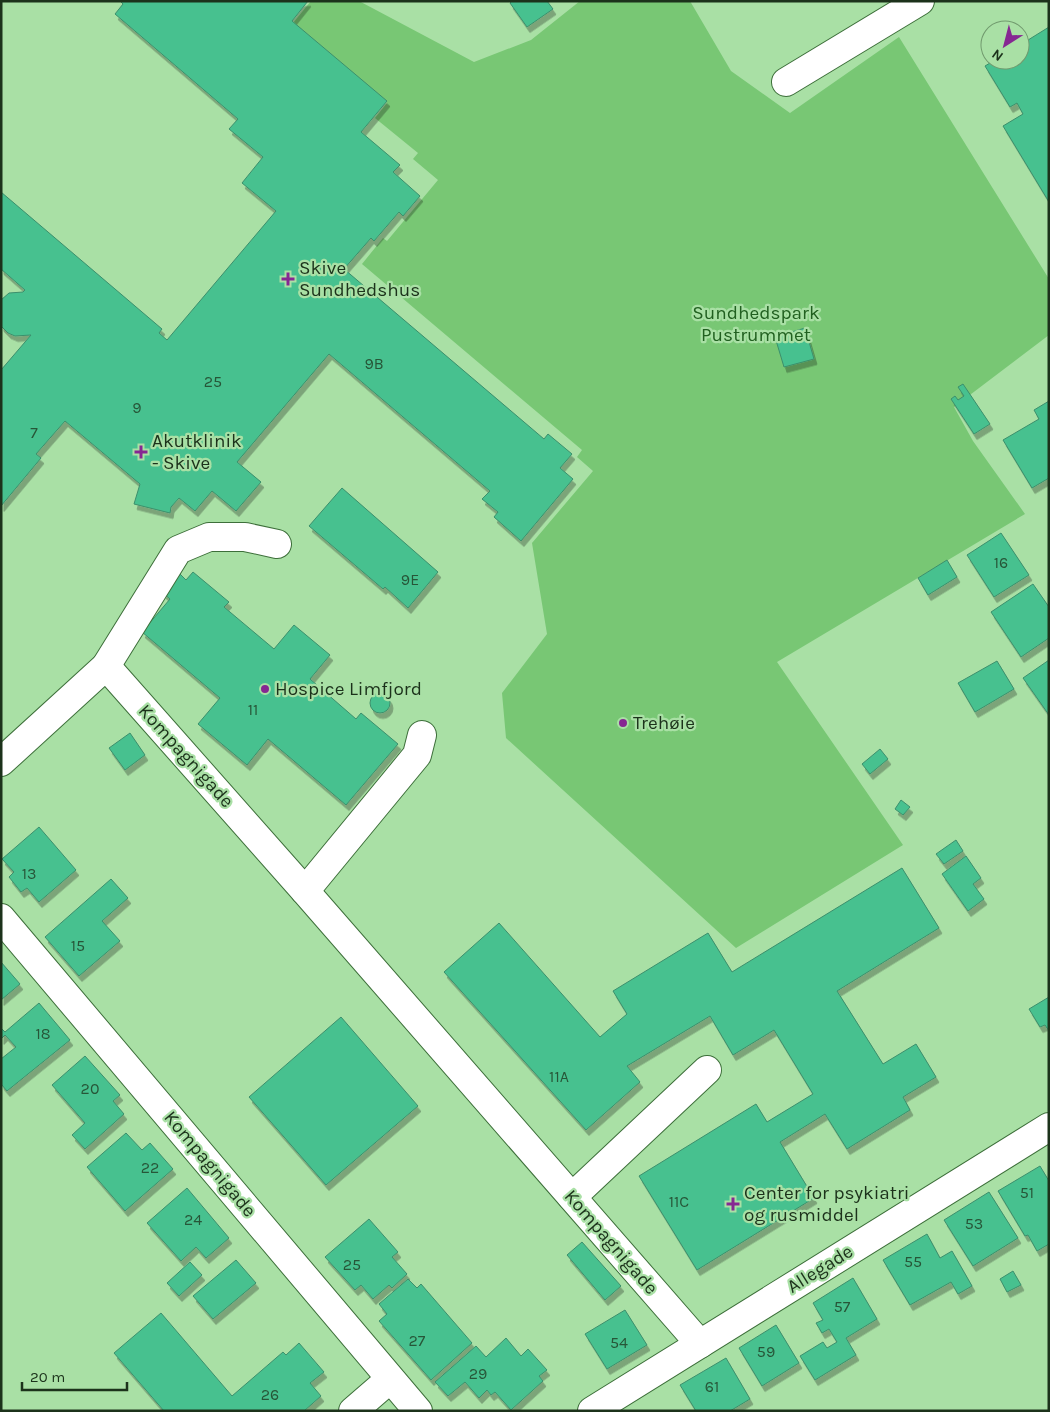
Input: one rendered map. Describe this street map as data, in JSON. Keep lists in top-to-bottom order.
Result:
{
  "streets": {
    "street": ["Kompagnigade", "Allegade"]
  },
  "crossings": [
    ["Kompagnigade", "Allegade"]
  ],
  "parks": ["Sundhedspark Pustrummet"],
  "places": {
    "health": ["Skive Sundhedshus", "Akutklinik - Skive", "Center for psykiatri og rusmiddel"],
    "other": ["Hospice Limfjord", "Trehøie"]
  },
  "house_numbers": [
    "9B",
    "25",
    "9",
    "7",
    "16",
    "9E",
    "11",
    "13",
    "15",
    "18",
    "11A",
    "20",
    "22",
    "51",
    "11C",
    "24",
    "53",
    "55",
    "25",
    "57",
    "27",
    "54",
    "59",
    "29",
    "61",
    "26"
  ],
  "scale_bar": "20 m",
  "north": "bottom left"
}
